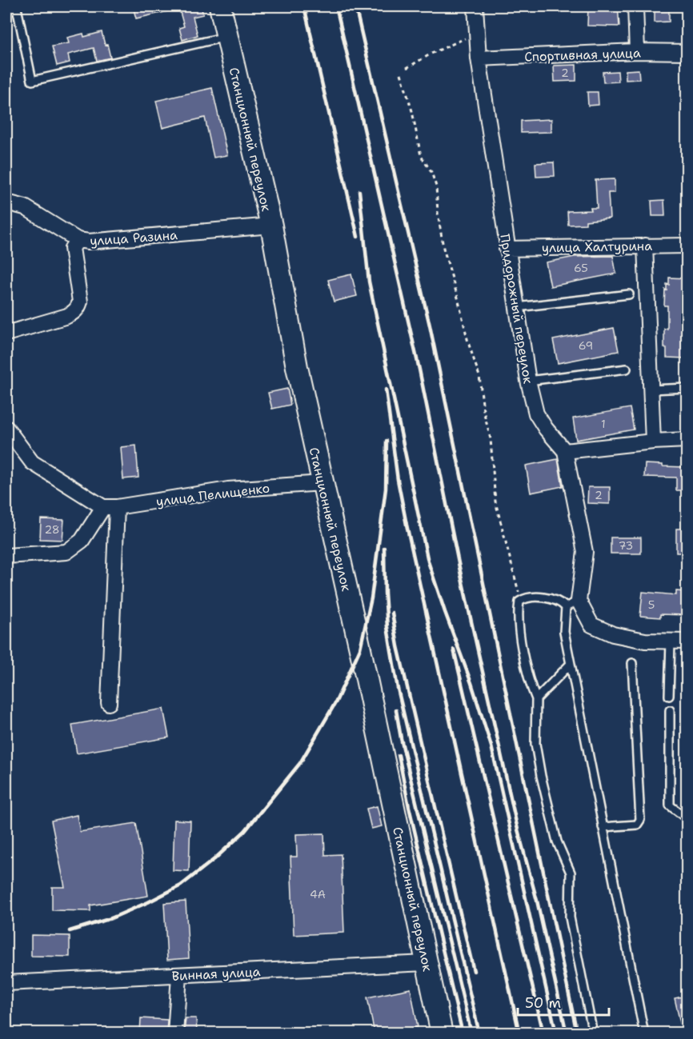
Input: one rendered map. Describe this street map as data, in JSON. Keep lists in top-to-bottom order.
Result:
{
  "streets": {
    "main road": ["Станционный переулок"],
    "street": [
      "Спортивная улица",
      "улица Разина",
      "улица Халтурина",
      "Придорожный переулок",
      "улица Пелищенко",
      "Винная улица"
    ]
  },
  "crossings": [
    ["Спортивная улица", "Придорожный переулок"],
    ["Станционный переулок", "улица Разина"],
    ["Станционный переулок", "улица Пелищенко"],
    ["Станционный переулок", "Винная улица"],
    ["улица Халтурина", "Придорожный переулок"]
  ],
  "house_numbers": [
    "2",
    "65",
    "69",
    "1",
    "2",
    "28",
    "73",
    "5",
    "4А"
  ],
  "scale_bar": "50 m"
}
